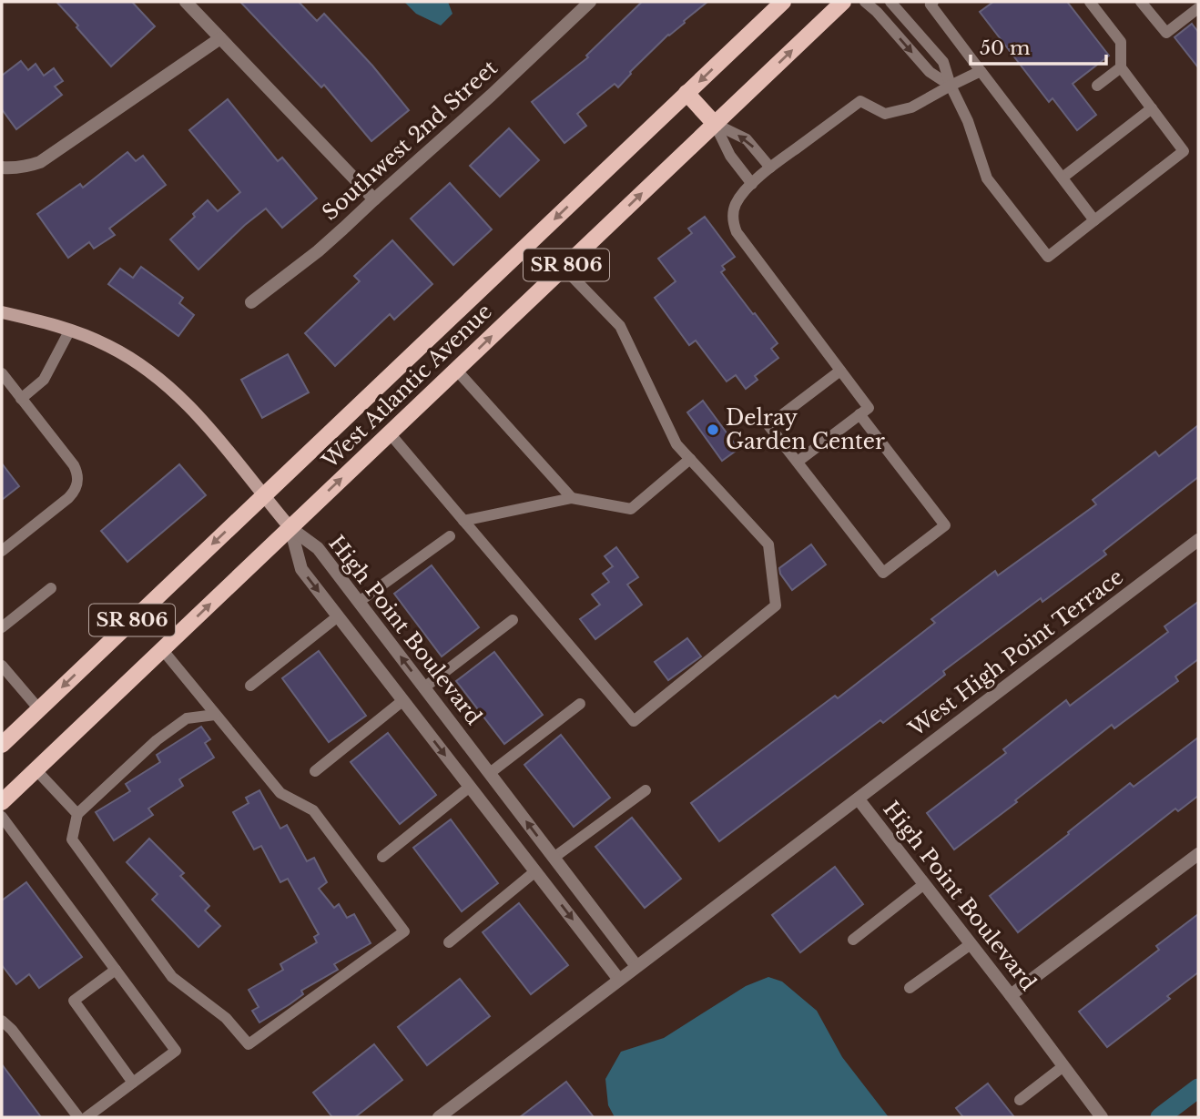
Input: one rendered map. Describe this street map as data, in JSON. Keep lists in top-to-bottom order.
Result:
{
  "streets": {
    "main road": ["SR 806", "West Atlantic Avenue"],
    "street": ["Southwest 2nd Street", "High Point Boulevard", "West High Point Terrace"]
  },
  "crossings": [
    ["West Atlantic Avenue", "High Point Boulevard"],
    ["High Point Boulevard", "West High Point Terrace"]
  ],
  "places": ["Delray Garden Center"],
  "scale_bar": "50 m"
}
